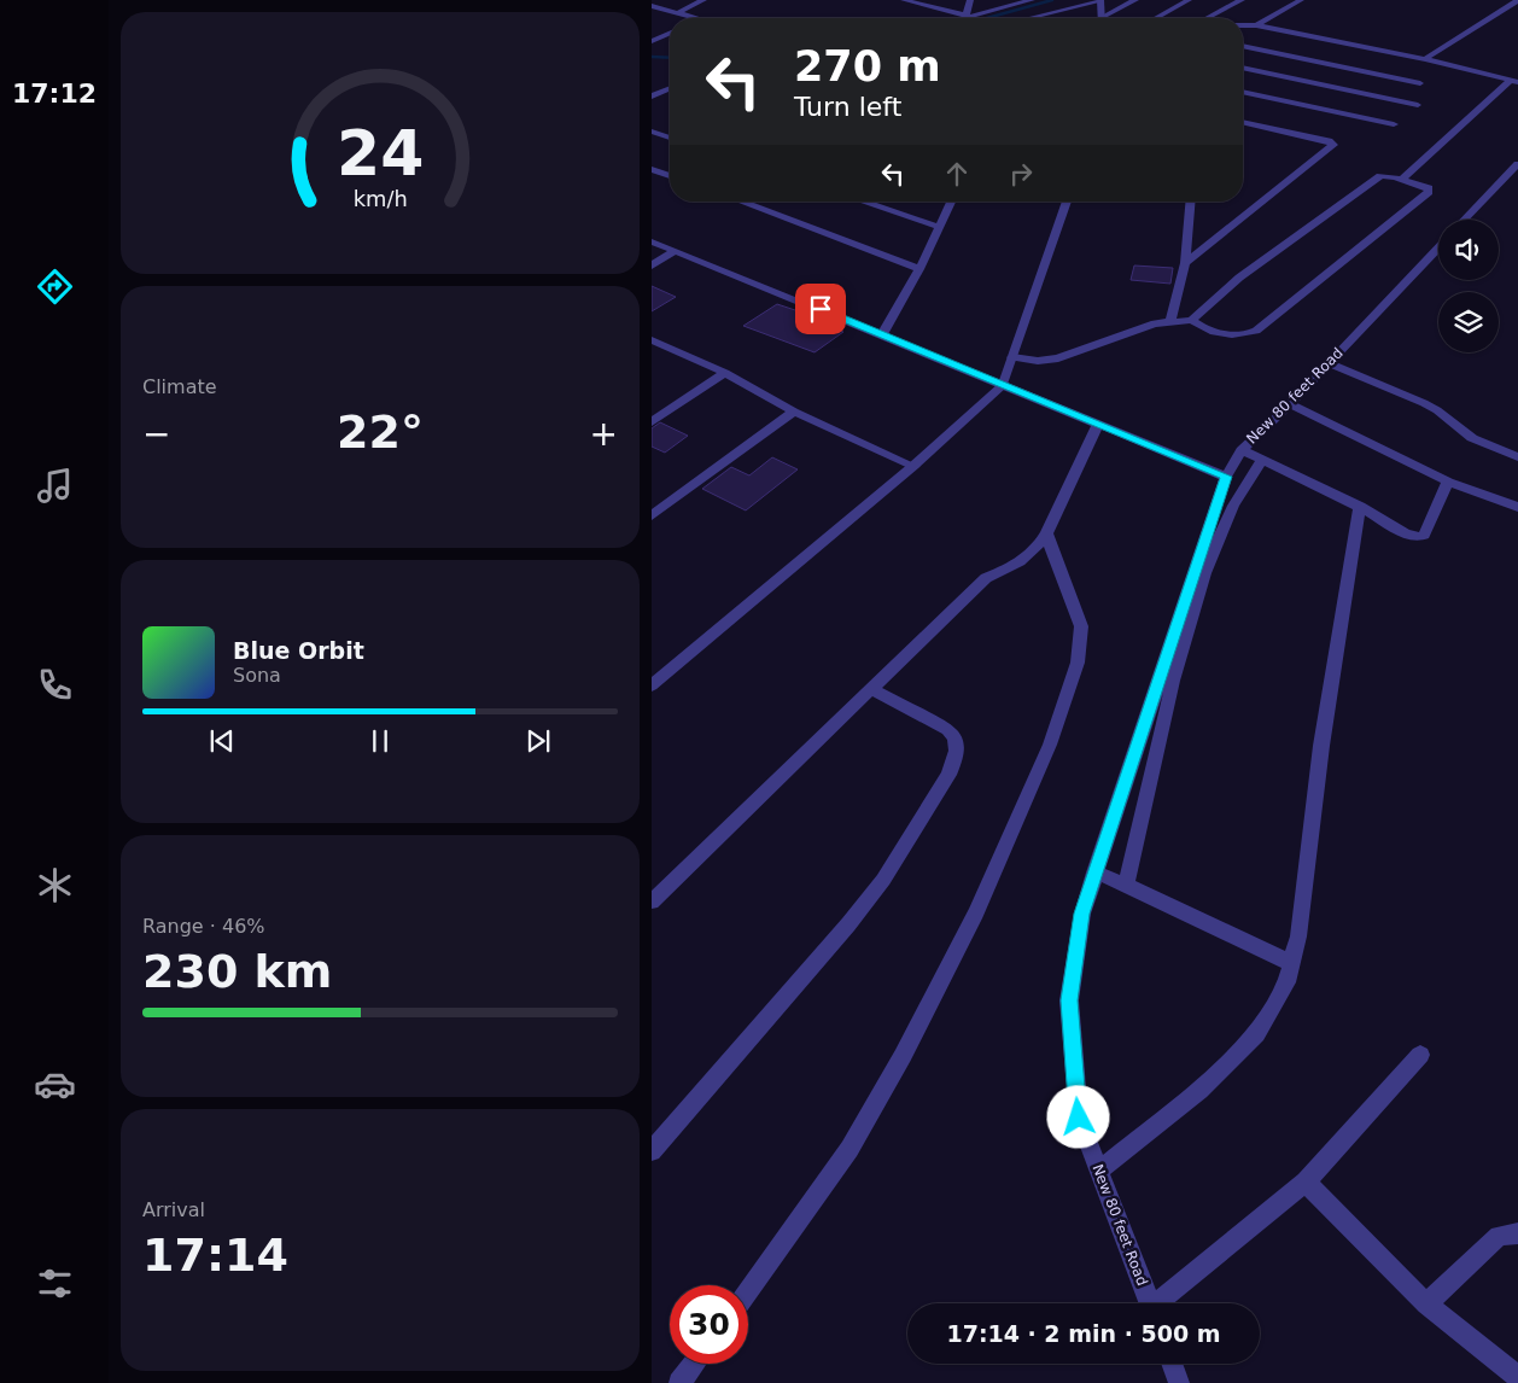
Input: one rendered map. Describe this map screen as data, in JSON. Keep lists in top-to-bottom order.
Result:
{
  "streets": {
    "street": ["New 80 feet Road"]
  },
  "page": {
    "tabs": "17:12",
    "turn": ["270 m", "Turn left"],
    "tile": [
      "Climate",
      ["Range · 46%", "230 km"],
      ["Arrival", "17:14"]
    ],
    "heat": ["−", "22°", "+"],
    "song": ["Blue Orbit", "Sona"],
    "limit": "30",
    "trip": "17:14 · 2 min · 500 m",
    "gauge": ["24", "km/h"]
  }
}
